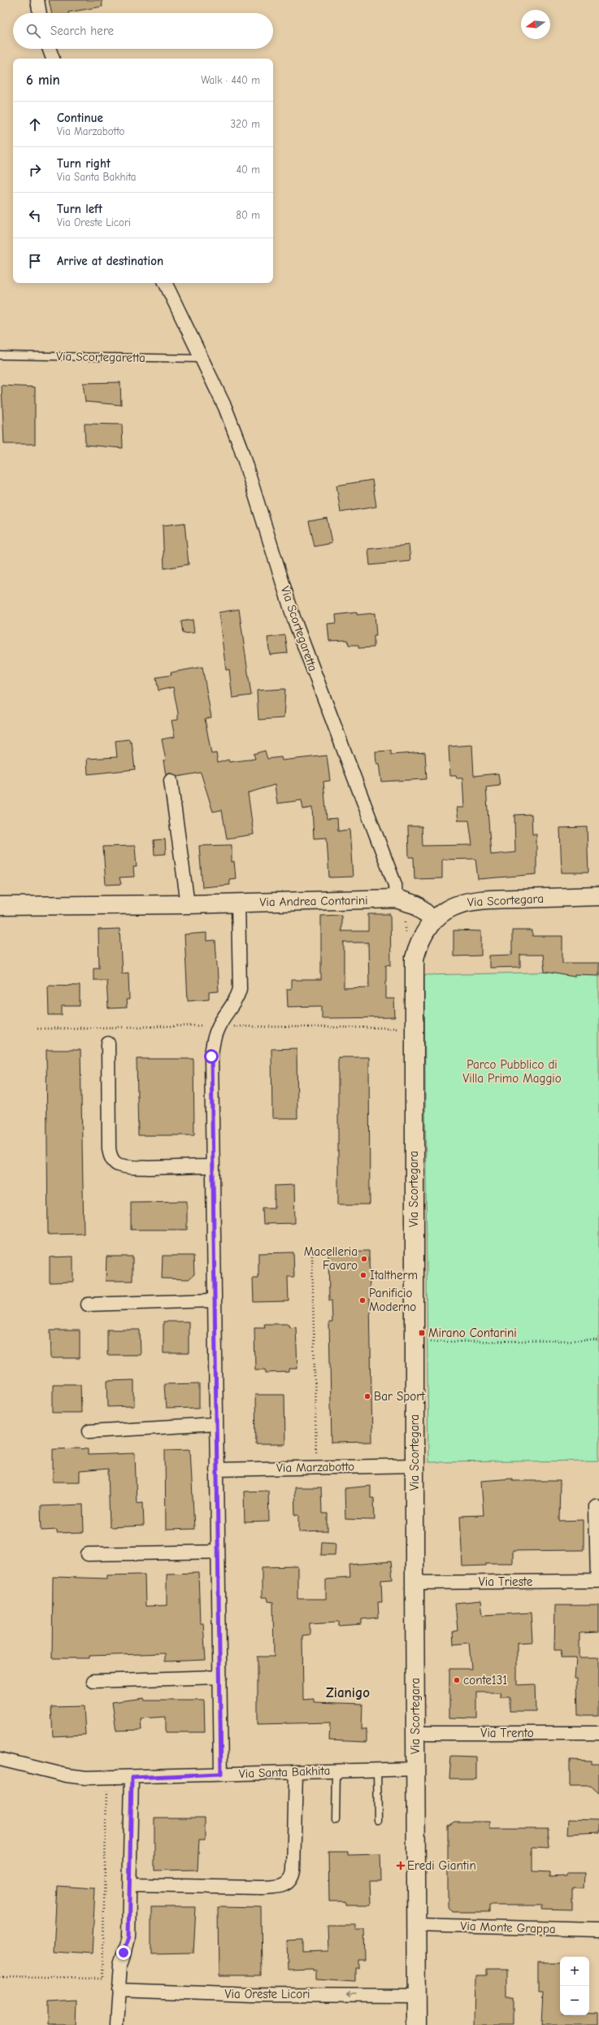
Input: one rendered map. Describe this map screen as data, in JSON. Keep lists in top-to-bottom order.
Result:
{
  "streets": {
    "street": [
      "Via Scortegaretta",
      "Via Scortegara",
      "Via Andrea Contarini",
      "Via Marzabotto",
      "Via Trieste",
      "Via Trento",
      "Via Santa Bakhita",
      "Via Monte Grappa",
      "Via Oreste Licori"
    ]
  },
  "crossings": [
    ["Via Scortegaretta", "Via Andrea Contarini"],
    ["Via Scortegara", "Via Andrea Contarini"],
    ["Via Scortegara", "Via Marzabotto"],
    ["Via Scortegara", "Via Trieste"],
    ["Via Scortegara", "Via Trento"],
    ["Via Scortegara", "Via Santa Bakhita"],
    ["Via Scortegara", "Via Monte Grappa"],
    ["Via Scortegara", "Via Oreste Licori"]
  ],
  "one_way": ["Via Oreste Licori"],
  "districts": ["Zianigo"],
  "parks": ["Parco Pubblico di Villa Primo Maggio"],
  "places": {
    "other": [
      "Macelleria Favaro",
      "Italtherm",
      "Panificio Moderno",
      "Bar Sport",
      "conte131"
    ],
    "transit": ["Mirano Contarini"],
    "health": ["Eredi Giantin"]
  },
  "north": "left",
  "page": {
    "search": "Search here",
    "heading": ["6 min", "Walk · 440 m"],
    "list": [
      ["Continue", "Via Marzabotto", "320 m"],
      ["Turn right", "Via Santa Bakhita", "40 m"],
      ["Turn left", "Via Oreste Licori", "80 m"],
      "Arrive at destination"
    ],
    "map_buttons": ["+", "−"]
  }
}
